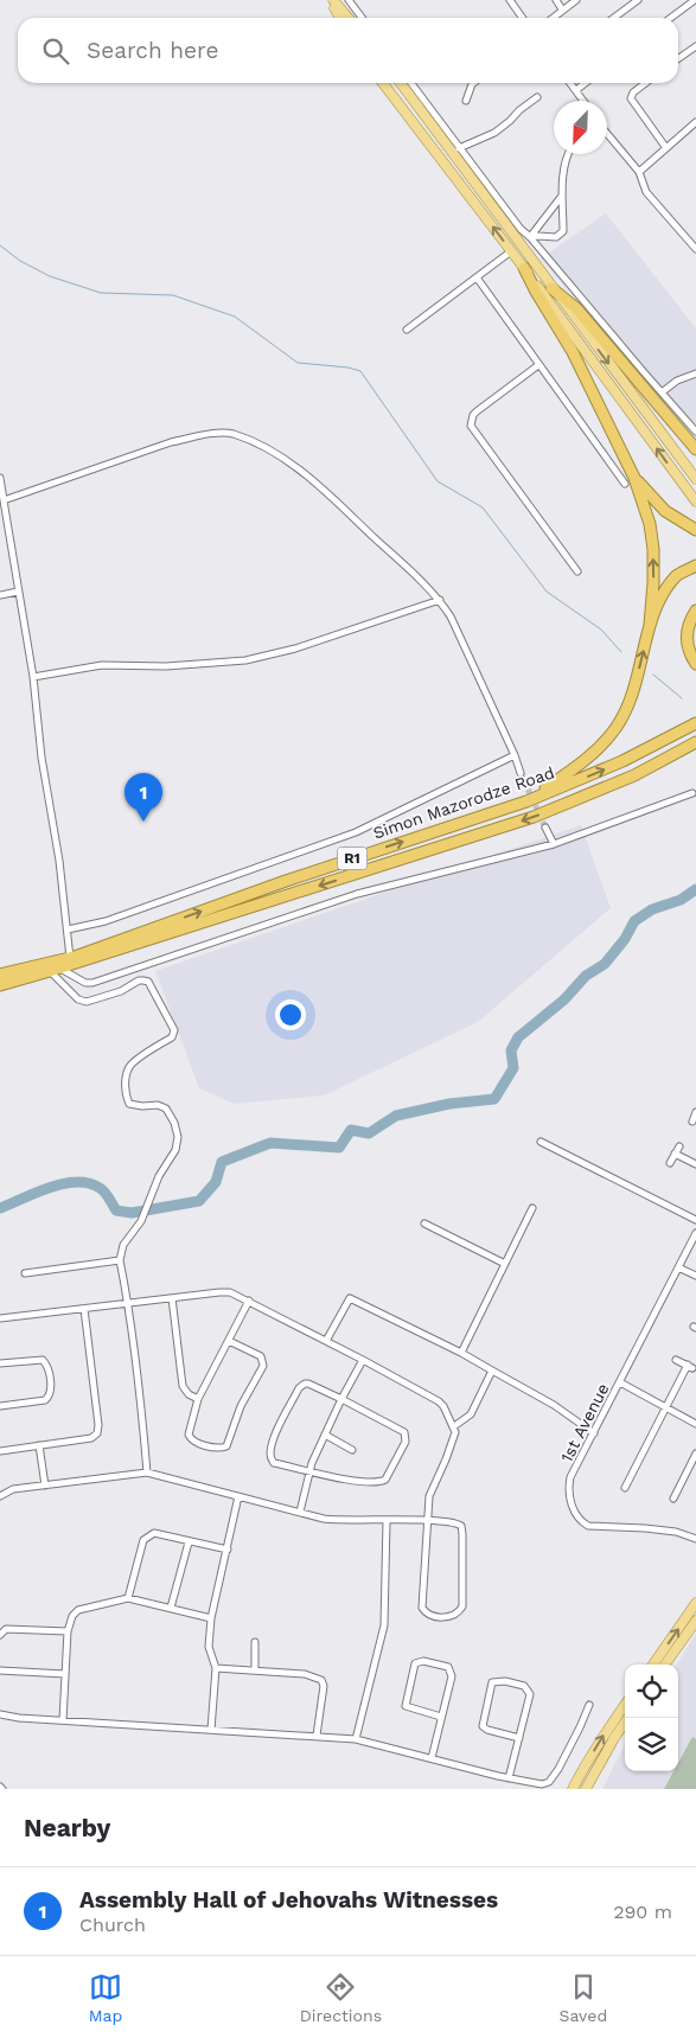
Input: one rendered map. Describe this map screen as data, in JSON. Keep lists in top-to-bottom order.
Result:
{
  "streets": {
    "highway": ["Simon Mazorodze Road", "R1"],
    "street": ["1st Avenue"]
  },
  "north": "bottom left",
  "page": {
    "search": "Search here",
    "pins": "1",
    "heading": "Nearby",
    "list": [
      {
        "mark": "1",
        "name": "Assembly Hall of Jehovahs Witnesses",
        "note": "Church",
        "value": "290 m"
      }
    ],
    "nav": ["Map", "Directions", "Saved"]
  }
}
